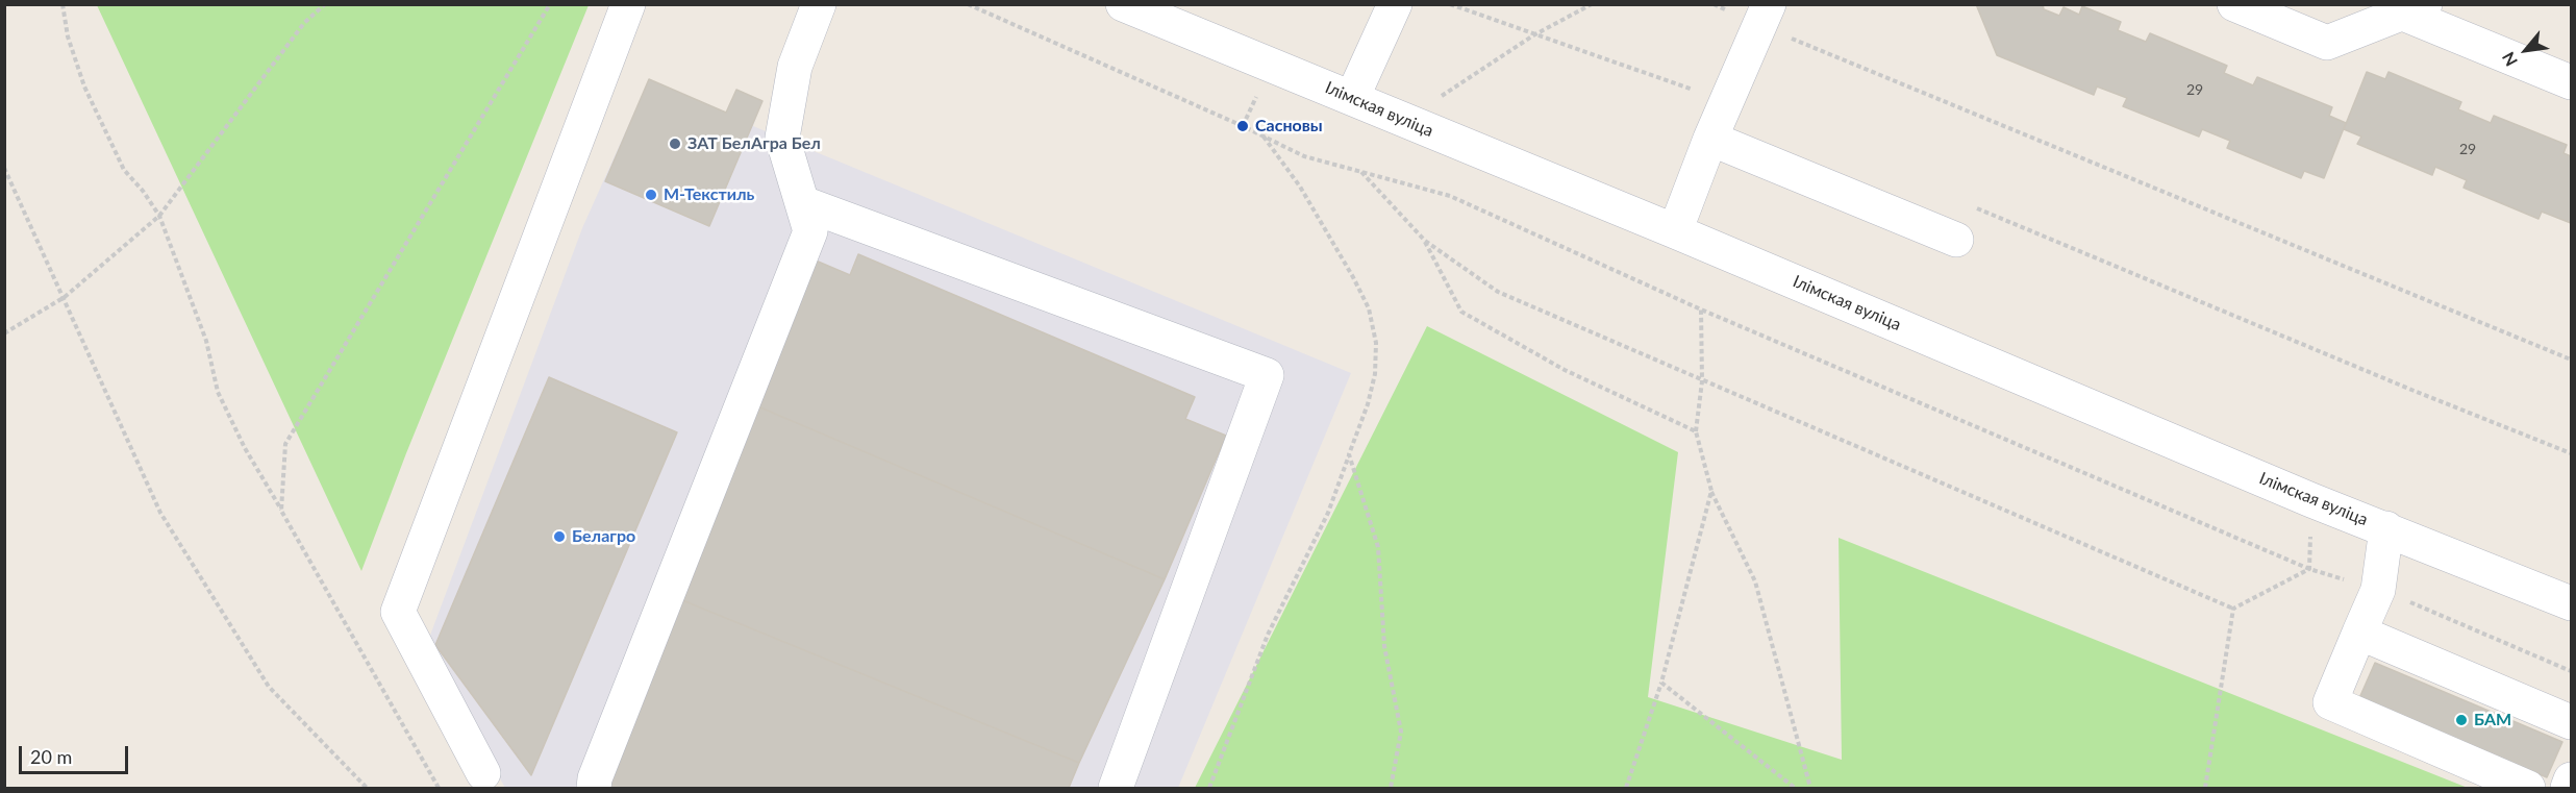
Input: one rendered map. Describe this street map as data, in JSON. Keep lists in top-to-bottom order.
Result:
{
  "streets": {
    "street": ["Ілімская вуліца"]
  },
  "places": [
    "Сасновы",
    "ЗАТ БелАгра Бел",
    "М-Текстиль",
    "Белагро",
    "БАМ"
  ],
  "house_numbers": ["29", "29"],
  "scale_bar": "20 m",
  "north": "bottom left"
}
